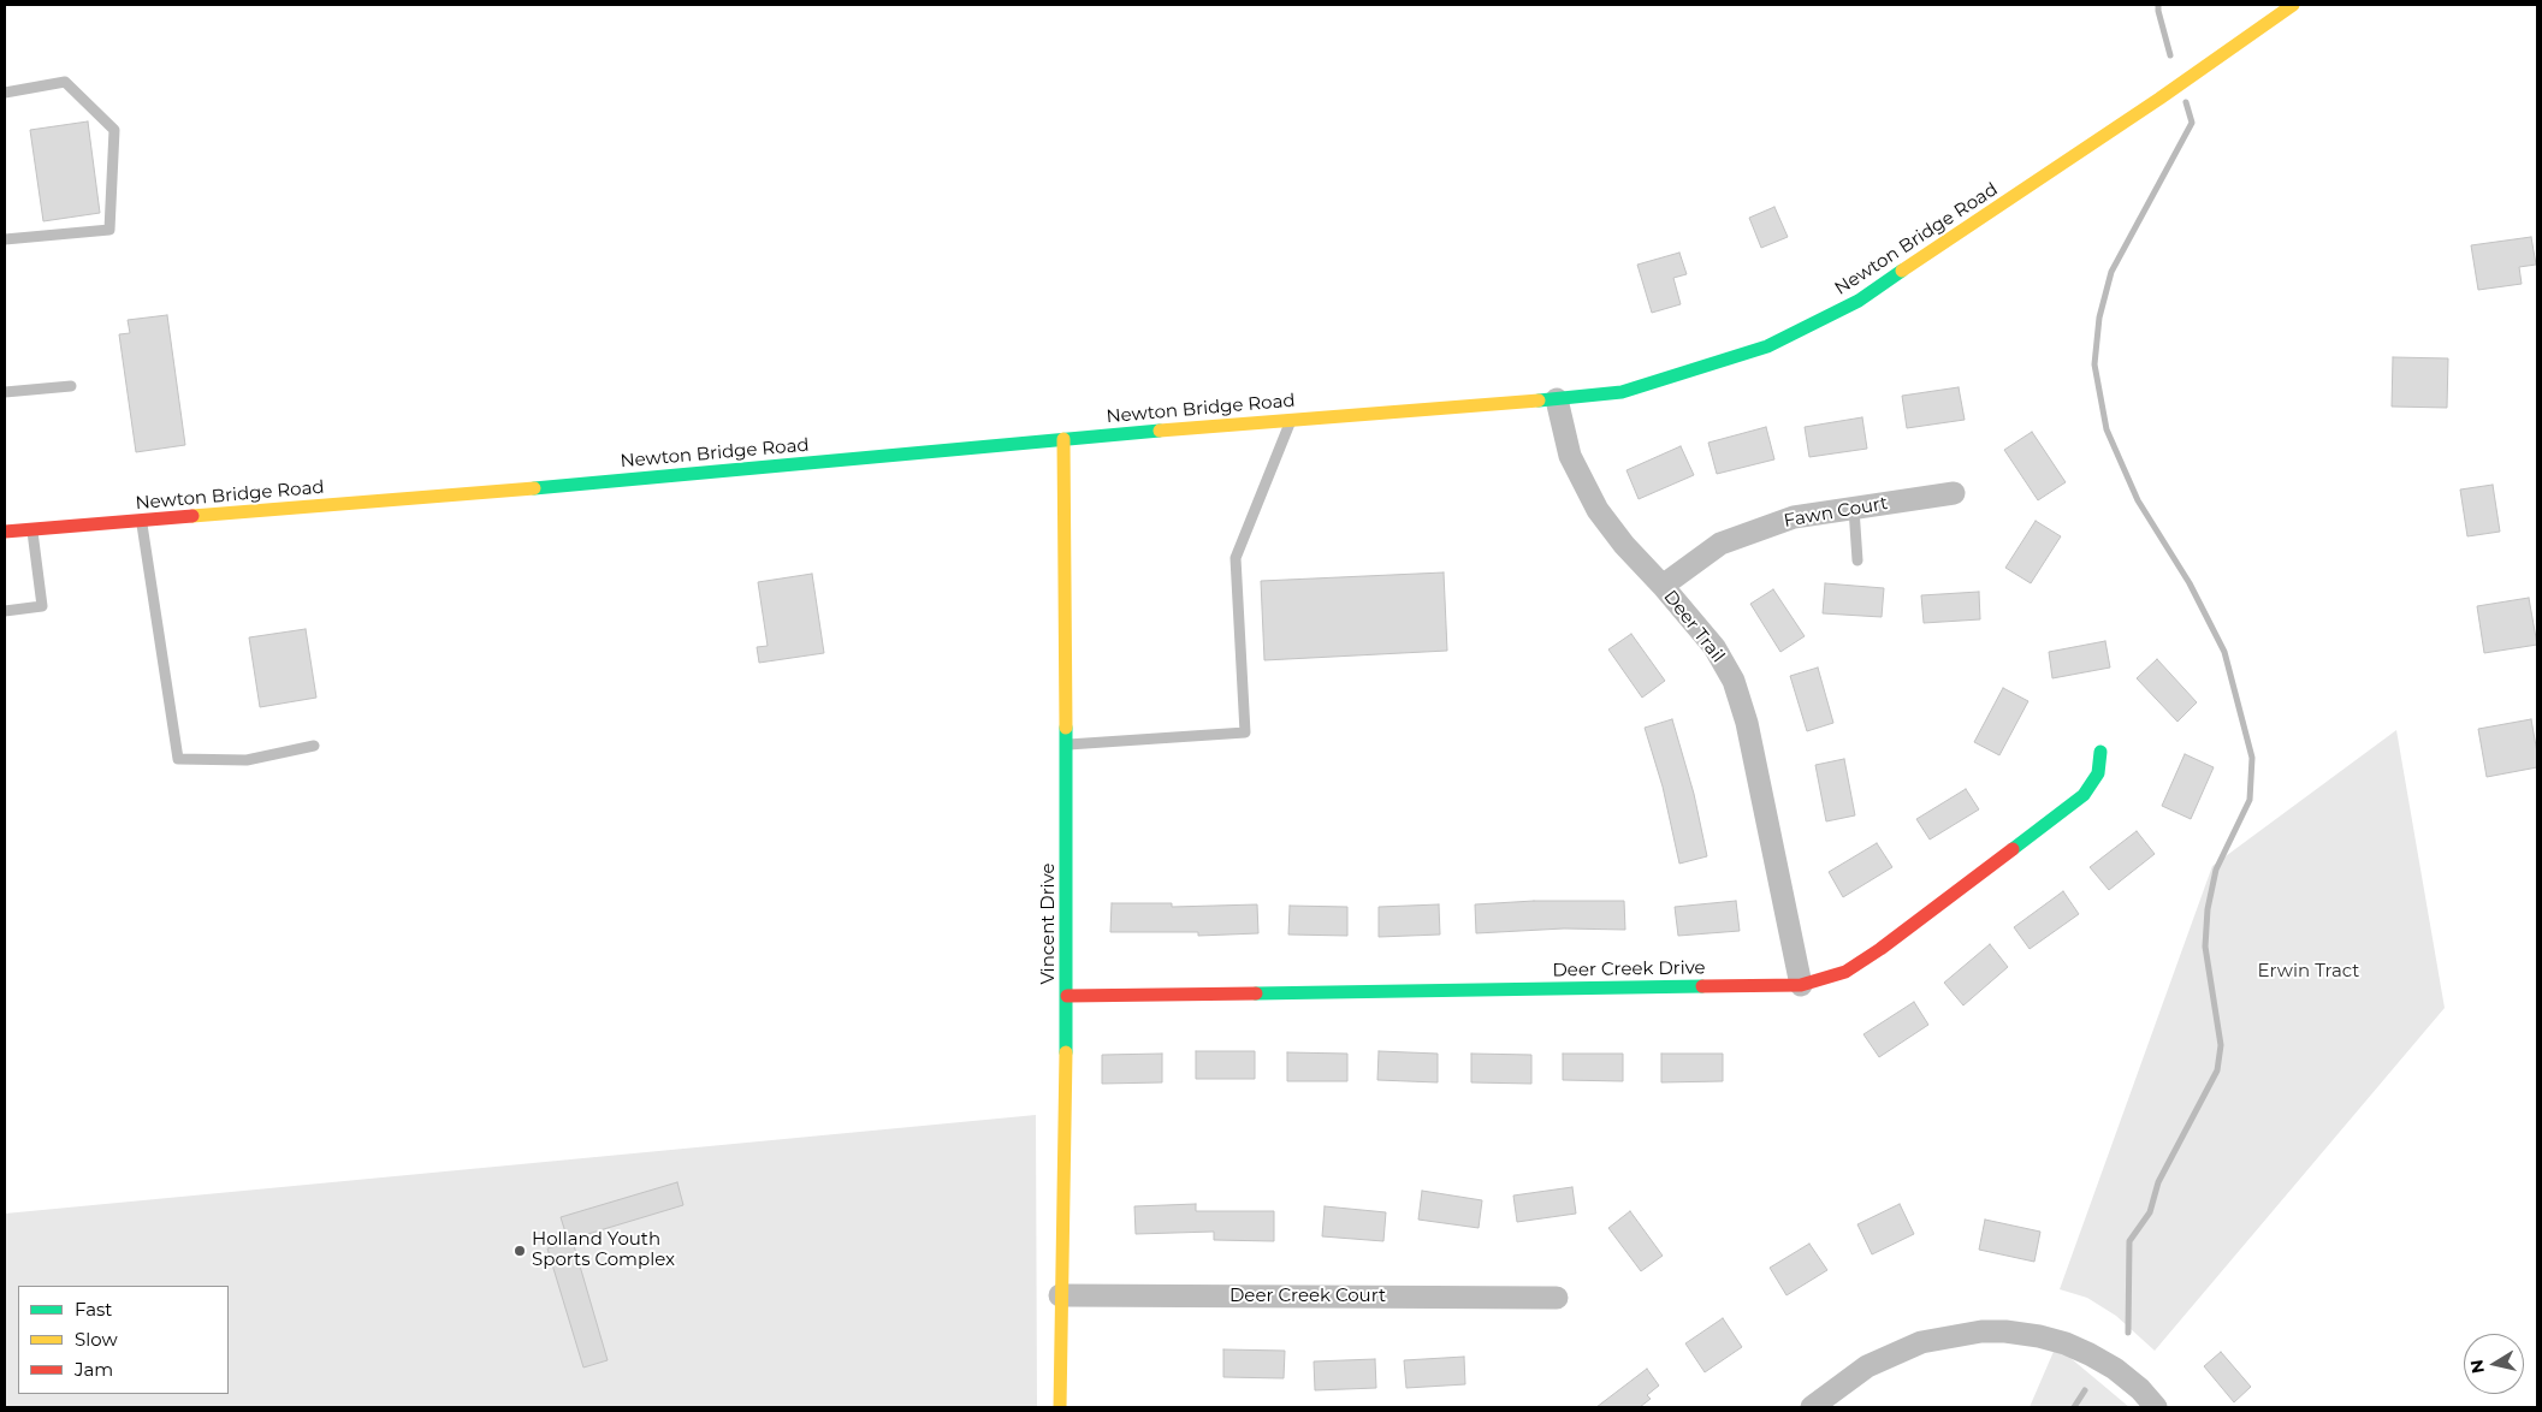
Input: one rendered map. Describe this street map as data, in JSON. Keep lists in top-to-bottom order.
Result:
{
  "streets": {
    "main road": ["Newton Bridge Road", "Vincent Drive", "Deer Creek Drive"],
    "street": ["Fawn Court", "Deer Trail", "Deer Creek Court"]
  },
  "crossings": [
    ["Newton Bridge Road", "Deer Trail"],
    ["Newton Bridge Road", "Vincent Drive"],
    ["Fawn Court", "Deer Trail"],
    ["Deer Trail", "Deer Creek Drive"],
    ["Vincent Drive", "Deer Creek Drive"],
    ["Vincent Drive", "Deer Creek Court"]
  ],
  "parks": ["Erwin Tract"],
  "places": ["Holland Youth Sports Complex"],
  "legend": ["Fast", "Slow", "Jam"],
  "north": "left"
}
